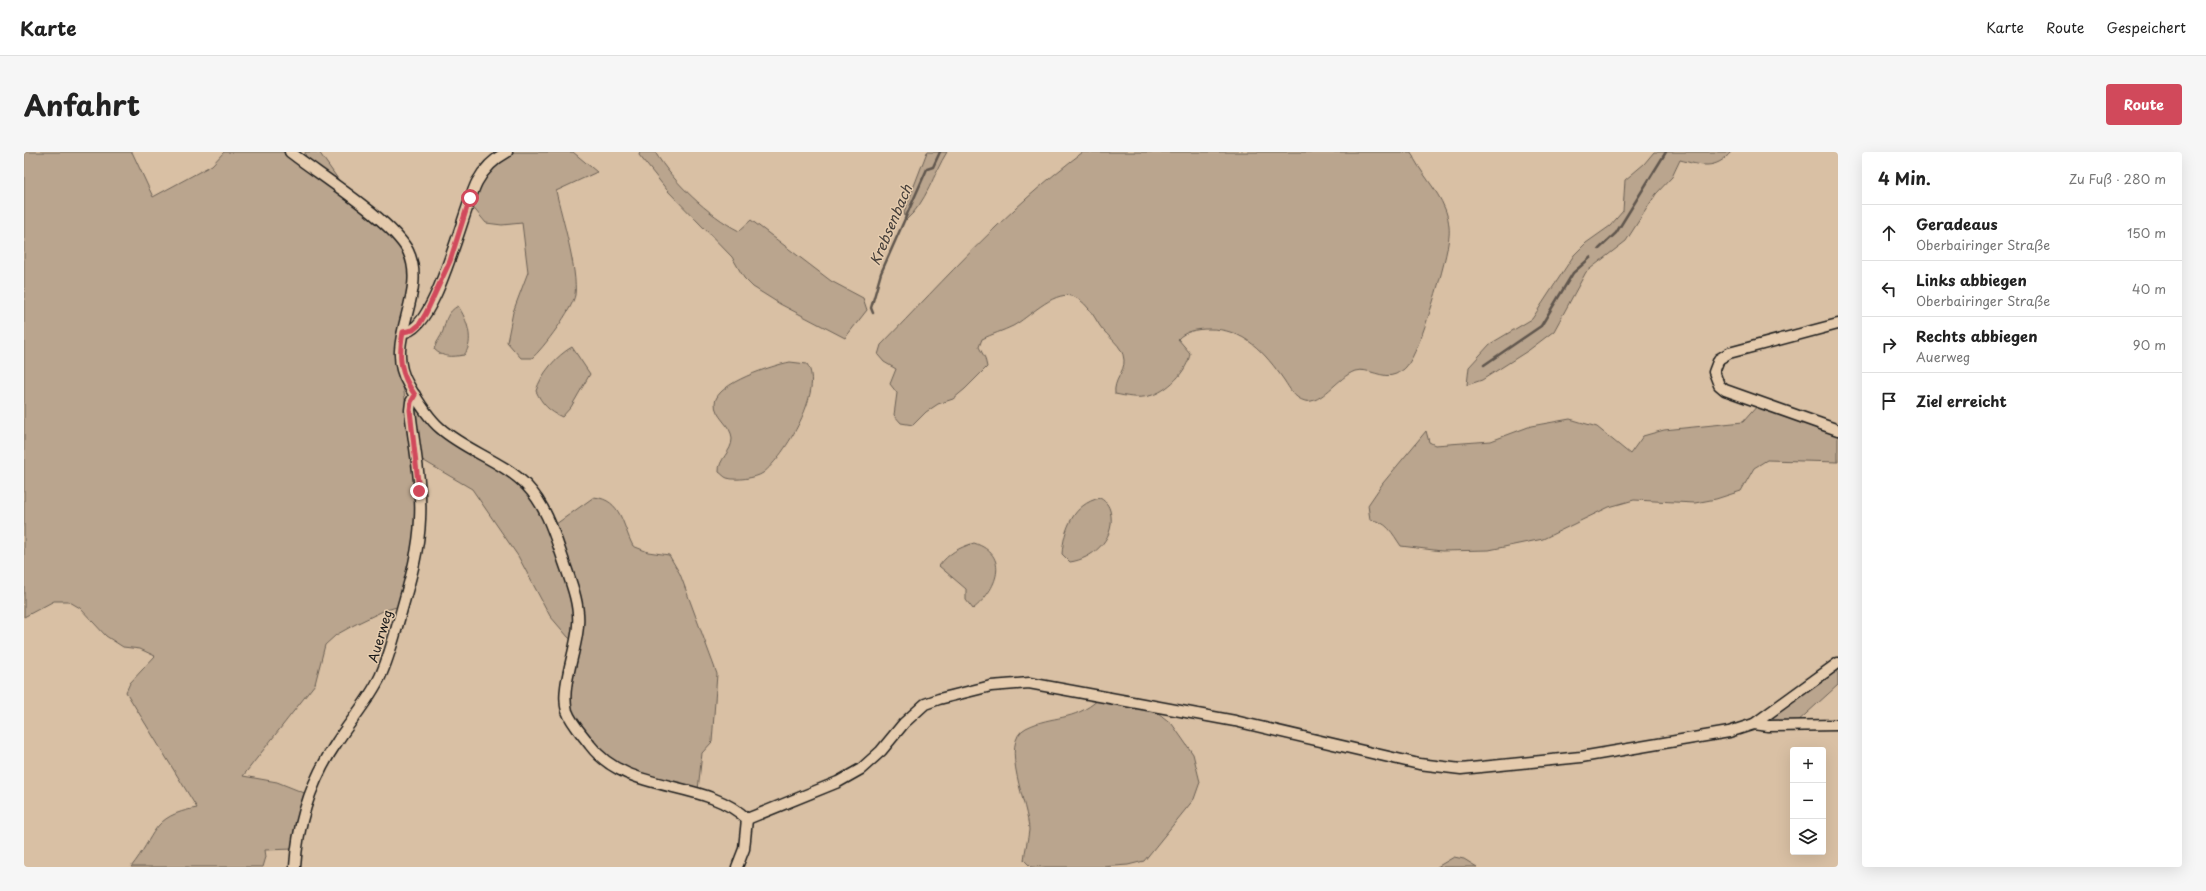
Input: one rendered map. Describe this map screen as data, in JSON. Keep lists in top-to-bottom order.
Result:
{
  "streets": {
    "street": ["Auerweg"]
  },
  "water": ["Krebsenbach"],
  "page": {
    "header": "Karte",
    "nav": ["Karte", "Route", "Gespeichert"],
    "title": "Anfahrt",
    "buttons": "Route",
    "heading": ["4 Min.", "Zu Fuß · 280 m"],
    "list": [
      ["Geradeaus", "Oberbairinger Straße", "150 m"],
      ["Links abbiegen", "Oberbairinger Straße", "40 m"],
      ["Rechts abbiegen", "Auerweg", "90 m"],
      "Ziel erreicht"
    ],
    "map_buttons": ["+", "−"]
  }
}
